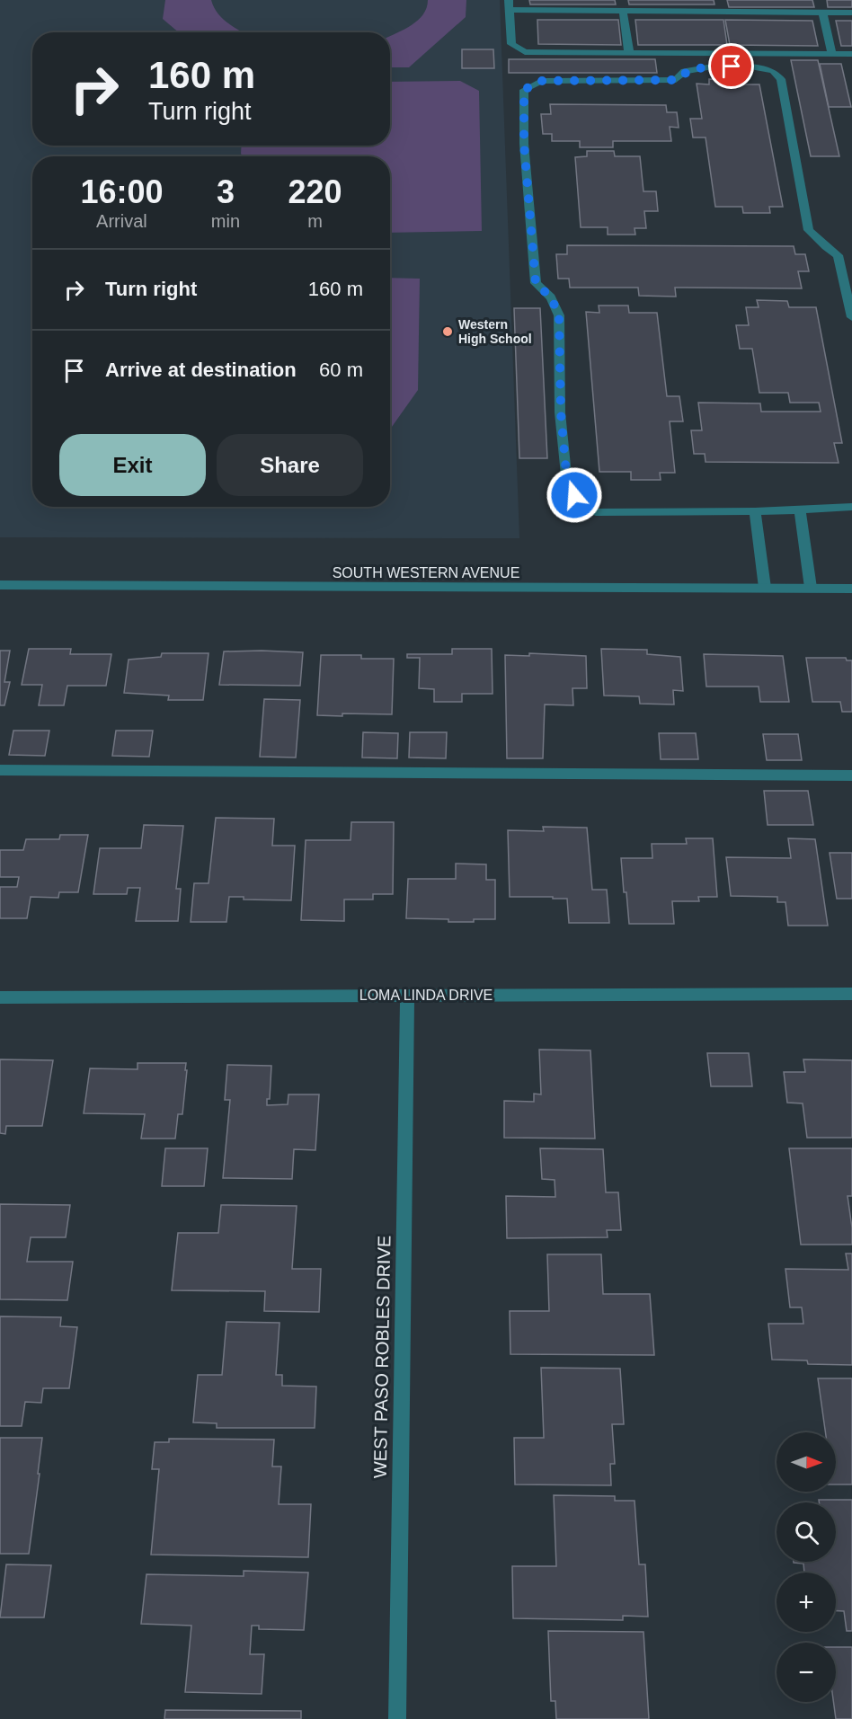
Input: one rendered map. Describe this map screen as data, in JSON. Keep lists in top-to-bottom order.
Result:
{
  "streets": {
    "street": ["SOUTH WESTERN AVENUE", "LOMA LINDA DRIVE", "WEST PASO ROBLES DRIVE"]
  },
  "crossings": [
    ["LOMA LINDA DRIVE", "WEST PASO ROBLES DRIVE"]
  ],
  "places": ["Western High School"],
  "north": "right",
  "page": {
    "turn": ["160 m", "Turn right"],
    "eta": [
      "16:00",
      "Arrival",
      "3",
      "min",
      "220",
      "m"
    ],
    "list": [
      {
        "name": "Turn right",
        "value": "160 m"
      },
      {
        "name": "Arrive at destination",
        "value": "60 m"
      }
    ],
    "buttons": ["Exit", "Share"],
    "map_buttons": ["+", "−"]
  }
}
